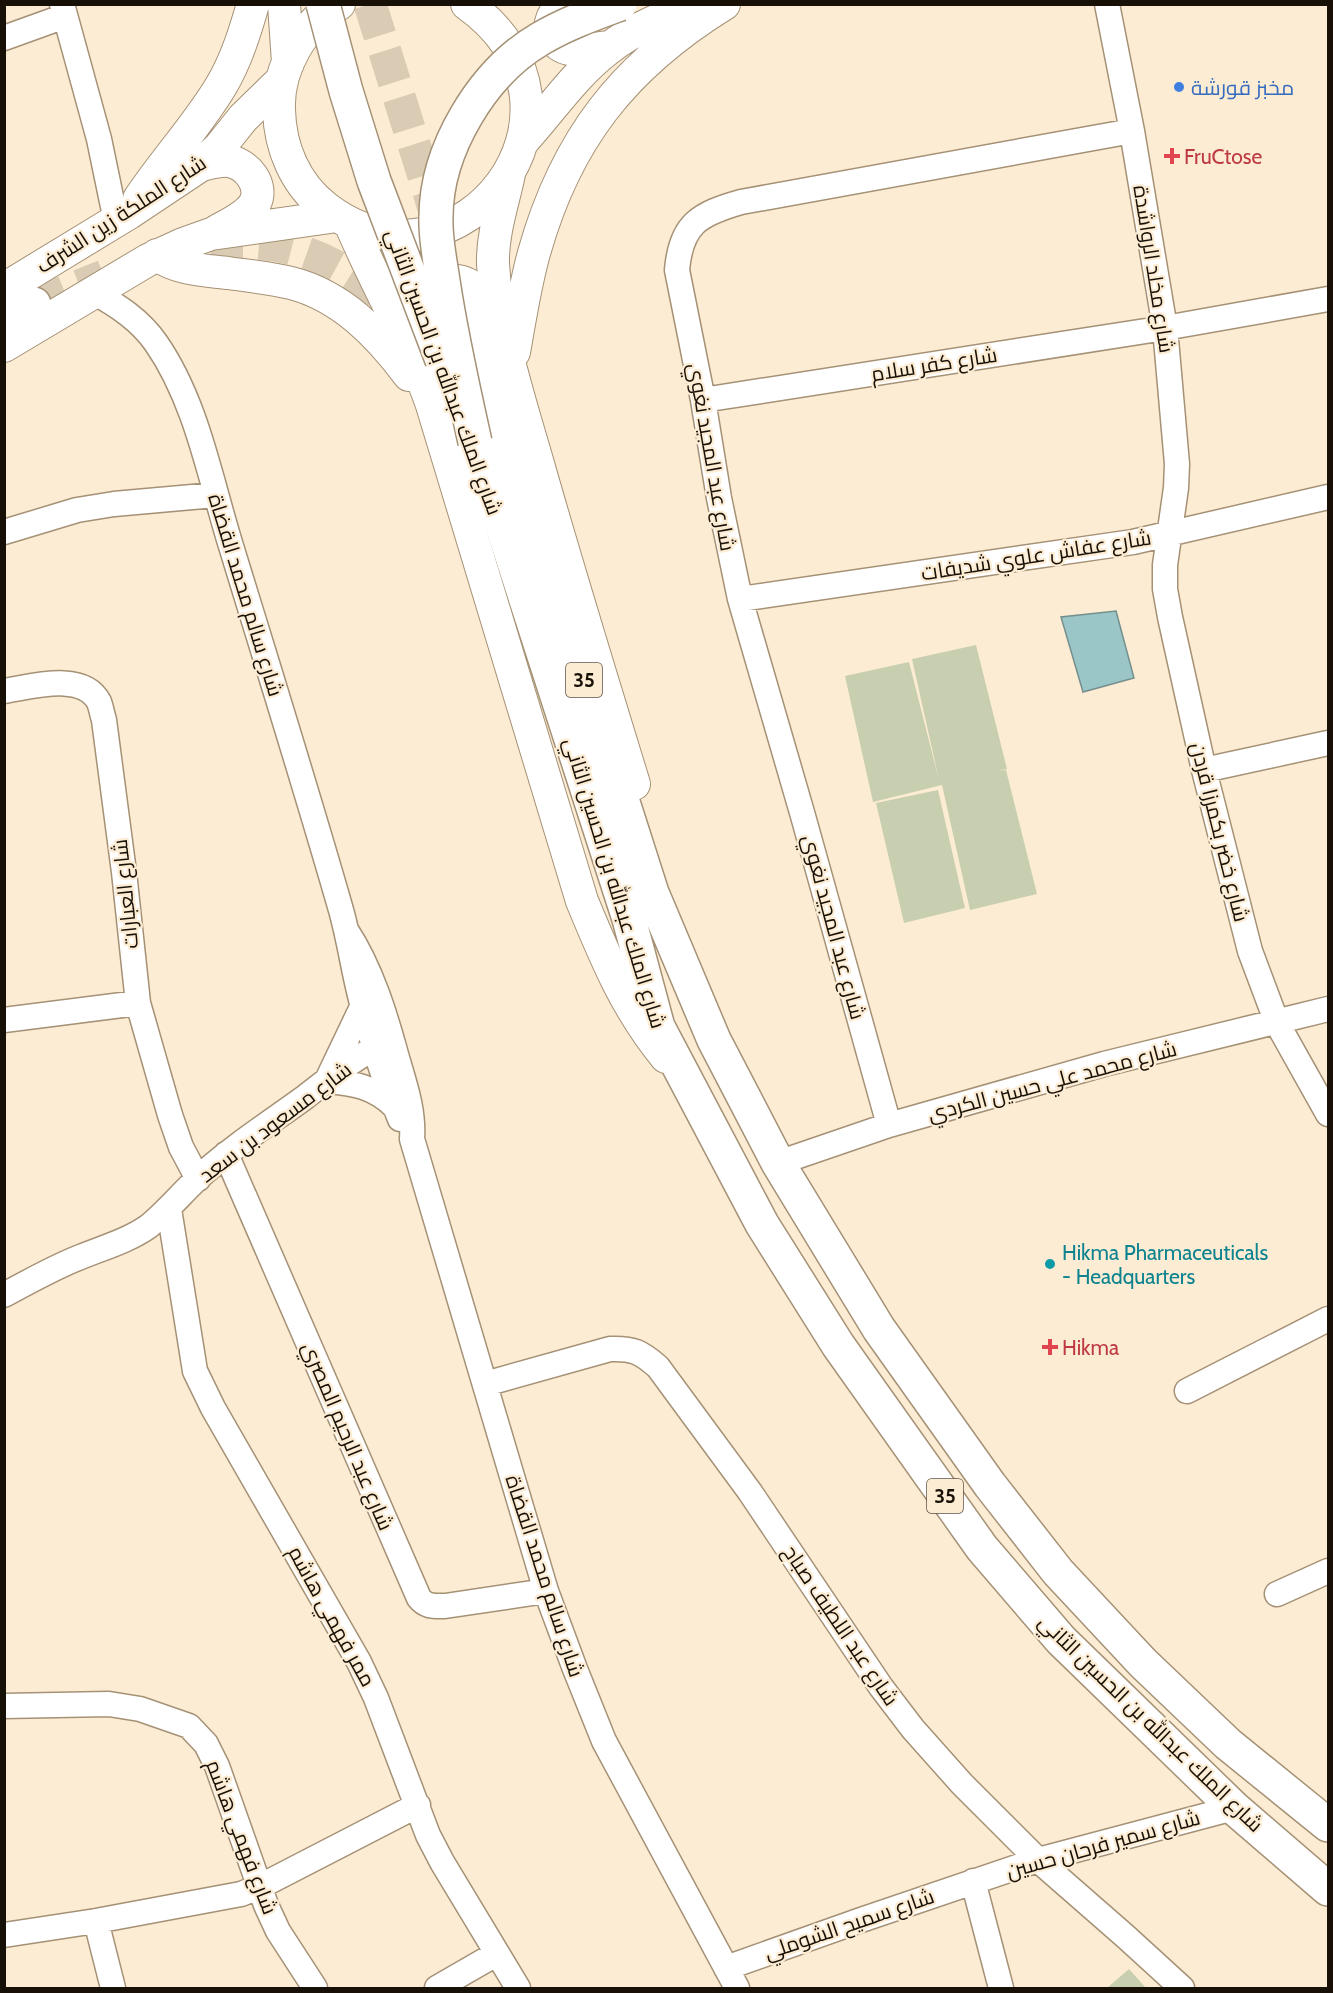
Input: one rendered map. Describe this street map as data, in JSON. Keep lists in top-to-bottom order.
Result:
{
  "streets": {
    "highway": ["شارع الملك عبدالله بن الحسين الثاني", "35"],
    "main road": ["شارع الملكة زين الشرف"],
    "street": [
      "شارع مخلد الرواشدة",
      "شارع كفر سلام",
      "شارع عبد المجيد نغوي",
      "شارع عفاش علوي شديفات",
      "شارع سالم محمد القضاة",
      "شارع خضر بكمرزا قردن",
      "شارع العبارات",
      "شارع محمد علي حسين الكردي",
      "شارع مسعود بن سعد",
      "شارع عبد الرحيم المصري",
      "ممر فهمي هاشم",
      "شارع عبد اللطيف صباح",
      "شارع فهمي هاشم",
      "شارع سمير فرحان حسين",
      "شارع سميح الشوملي"
    ]
  },
  "crossings": [
    ["شارع مخلد الرواشدة", "شارع كفر سلام"],
    ["شارع مخلد الرواشدة", "شارع عبد المجيد نغوي"],
    ["شارع مخلد الرواشدة", "شارع عفاش علوي شديفات"],
    ["شارع مخلد الرواشدة", "شارع خضر بكمرزا قردن"],
    ["شارع كفر سلام", "شارع عبد المجيد نغوي"],
    ["شارع الملك عبدالله بن الحسين الثاني", "شارع محمد علي حسين الكردي"],
    ["شارع الملك عبدالله بن الحسين الثاني", "شارع سمير فرحان حسين"],
    ["شارع عبد المجيد نغوي", "شارع عفاش علوي شديفات"],
    ["شارع عبد المجيد نغوي", "شارع محمد علي حسين الكردي"],
    ["شارع عفاش علوي شديفات", "شارع خضر بكمرزا قردن"],
    ["شارع سالم محمد القضاة", "شارع مسعود بن سعد"],
    ["شارع سالم محمد القضاة", "شارع عبد الرحيم المصري"],
    ["شارع سالم محمد القضاة", "شارع عبد اللطيف صباح"],
    ["شارع سالم محمد القضاة", "شارع سميح الشوملي"],
    ["شارع خضر بكمرزا قردن", "شارع محمد علي حسين الكردي"],
    ["شارع العبارات", "شارع مسعود بن سعد"],
    ["شارع مسعود بن سعد", "شارع عبد الرحيم المصري"],
    ["شارع مسعود بن سعد", "ممر فهمي هاشم"],
    ["شارع عبد اللطيف صباح", "شارع سمير فرحان حسين"],
    ["شارع سمير فرحان حسين", "شارع سميح الشوملي"]
  ],
  "places": {
    "other": ["مخبز قورشة", "Hikma Pharmaceuticals - Headquarters"],
    "health": ["FruCtose", "Hikma"]
  }
}
